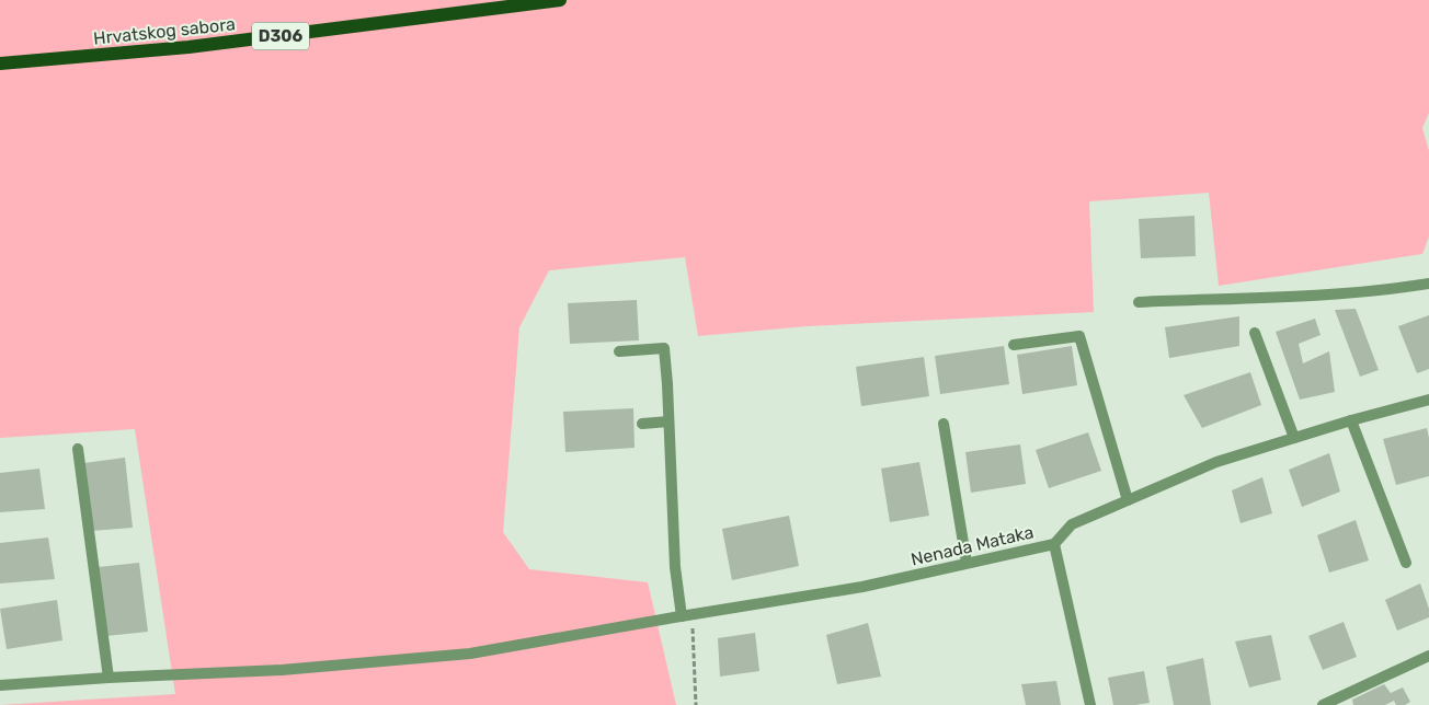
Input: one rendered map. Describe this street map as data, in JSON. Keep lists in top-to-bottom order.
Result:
{
  "streets": {
    "main road": ["Hrvatskog sabora", "D306"],
    "street": ["Nenada Mataka"]
  }
}
